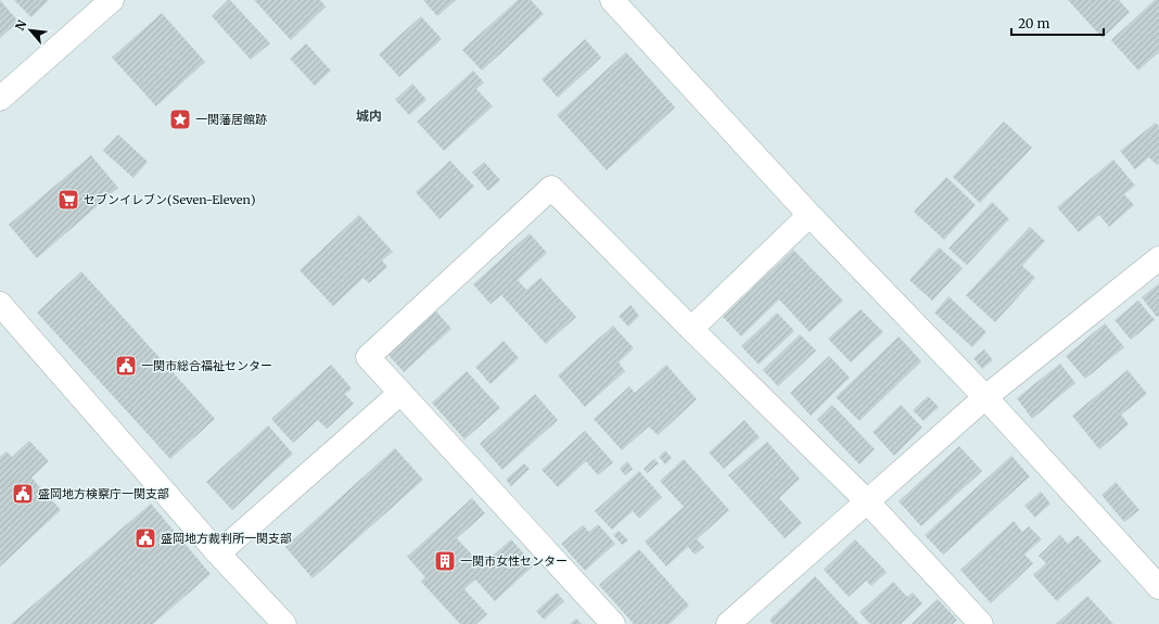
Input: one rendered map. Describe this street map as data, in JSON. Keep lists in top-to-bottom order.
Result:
{
  "districts": ["城内"],
  "places": {
    "place": ["一関藩居館跡"],
    "supermarket": ["セブンイレブン(Seven-Eleven)"],
    "public building": ["一関市総合福祉センター", "盛岡地方検察庁一関支部", "盛岡地方裁判所一関支部"],
    "building": ["一関市女性センター"]
  },
  "scale_bar": "20 m",
  "north": "top left"
}
